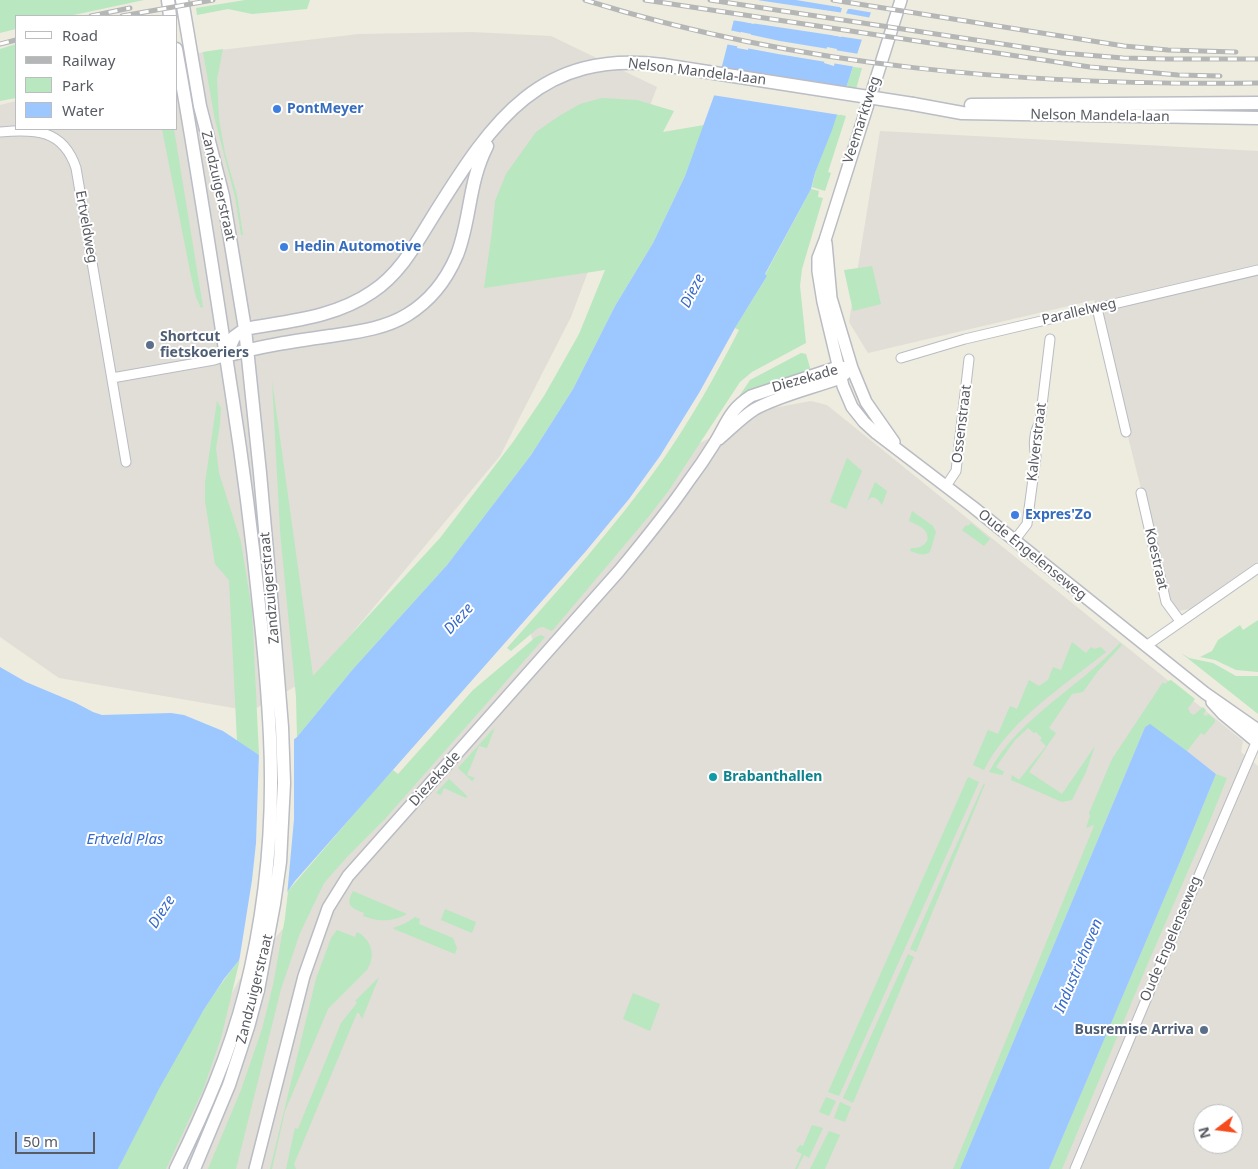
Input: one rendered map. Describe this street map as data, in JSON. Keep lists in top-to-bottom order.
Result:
{
  "streets": {
    "main road": ["Nelson Mandela-laan", "Zandzuigerstraat"],
    "street": [
      "Veemarktweg",
      "Ertveldweg",
      "Parallelweg",
      "Diezekade",
      "Ossenstraat",
      "Kalverstraat",
      "Oude Engelenseweg",
      "Koestraat"
    ]
  },
  "crossings": [
    ["Nelson Mandela-laan", "Zandzuigerstraat"],
    ["Veemarktweg", "Diezekade"],
    ["Veemarktweg", "Oude Engelenseweg"],
    ["Diezekade", "Oude Engelenseweg"],
    ["Ossenstraat", "Oude Engelenseweg"],
    ["Kalverstraat", "Oude Engelenseweg"]
  ],
  "water": ["Dieze", "Ertveld Plas", "Industriehaven"],
  "places": [
    "PontMeyer",
    "Hedin Automotive",
    "Shortcut fietskoeriers",
    "Expres'Zo",
    "Brabanthallen",
    "Busremise Arriva"
  ],
  "legend": [
    "Road",
    "Railway",
    "Park",
    "Water"
  ],
  "scale_bar": "50 m",
  "north": "left"
}
